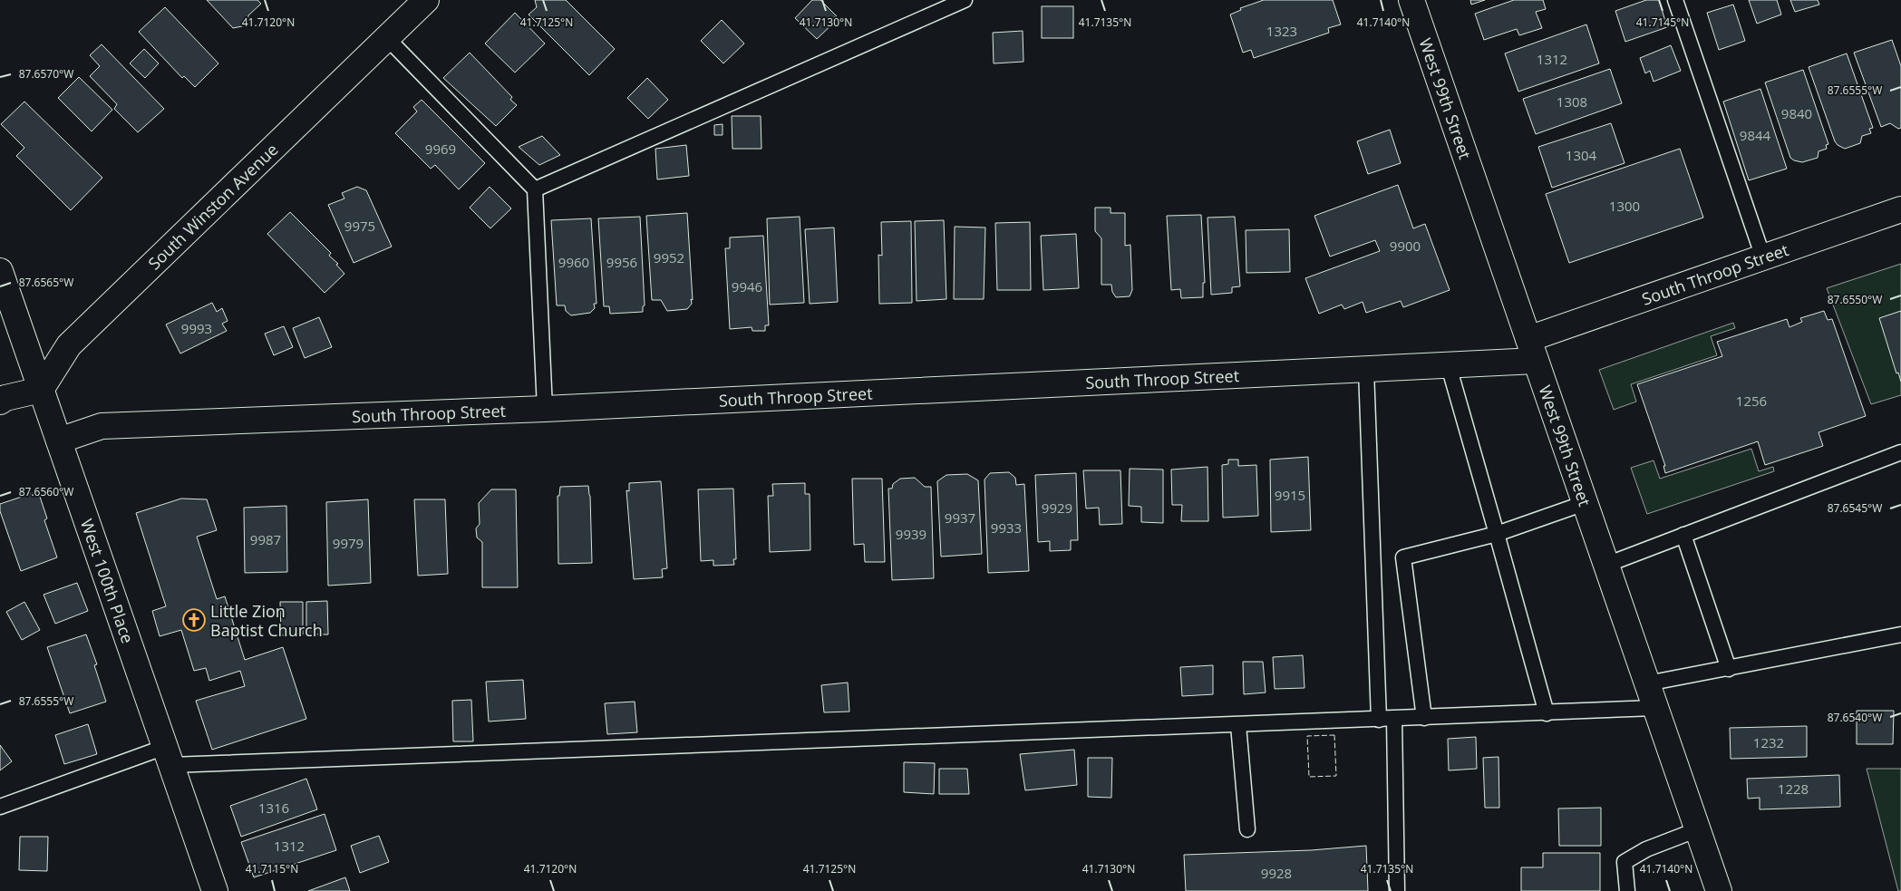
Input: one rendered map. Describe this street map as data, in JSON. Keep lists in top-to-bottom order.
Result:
{
  "streets": {
    "street": [
      "West 99th Street",
      "South Winston Avenue",
      "South Throop Street",
      "West 100th Place"
    ]
  },
  "crossings": [
    ["West 99th Street", "South Throop Street"],
    ["South Winston Avenue", "West 100th Place"],
    ["South Throop Street", "West 100th Place"]
  ],
  "places": {
    "church": ["Little Zion Baptist Church"]
  },
  "house_numbers": [
    "1323",
    "1312",
    "1308",
    "9840",
    "9844",
    "9969",
    "1304",
    "1300",
    "9975",
    "9900",
    "9952",
    "9960",
    "9956",
    "9946",
    "9993",
    "1256",
    "9915",
    "9929",
    "9937",
    "9933",
    "9939",
    "9987",
    "9979",
    "1232",
    "1228",
    "1316",
    "1312",
    "9928"
  ],
  "coordinates": [
    "41.7120°N",
    "41.7125°N",
    "41.7130°N",
    "41.7135°N",
    "41.7140°N",
    "41.7145°N",
    "87.6570°W",
    "87.6555°W",
    "87.6565°W",
    "87.6550°W",
    "87.6560°W",
    "87.6545°W",
    "87.6540°W",
    "41.7115°N"
  ]
}
